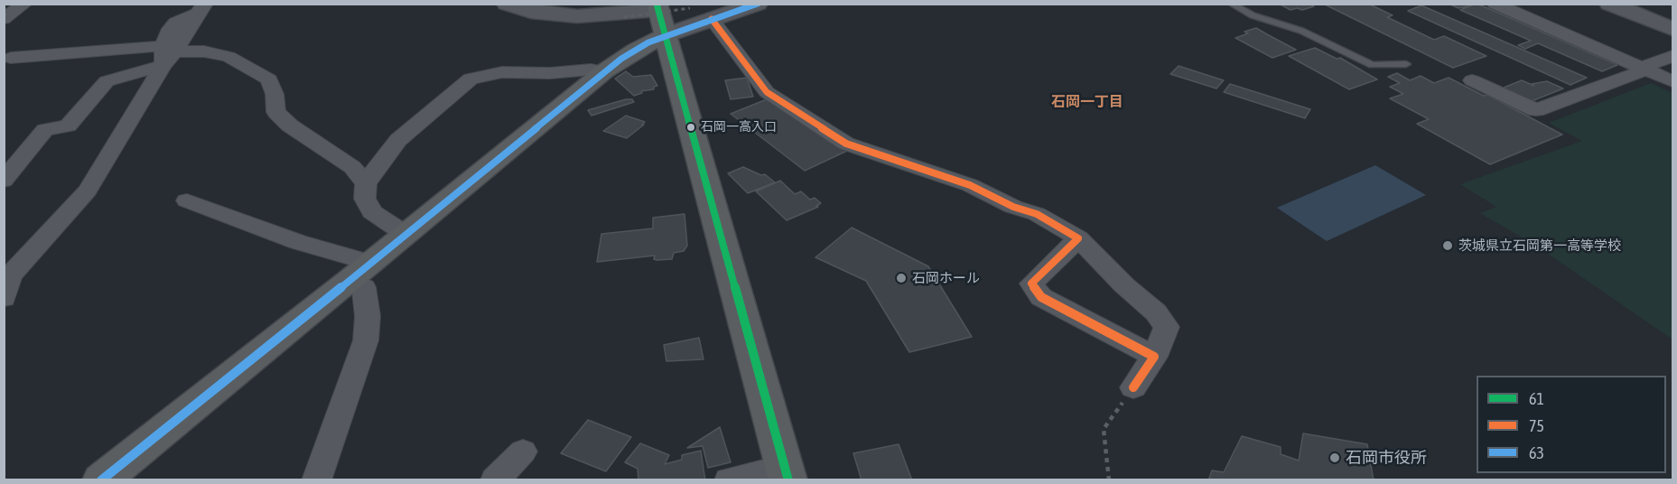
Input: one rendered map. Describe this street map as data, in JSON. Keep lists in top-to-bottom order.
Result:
{
  "districts": ["石岡一丁目"],
  "places": [
    "石岡一高入口",
    "茨城県立石岡第一高等学校",
    "石岡ホール",
    "石岡市役所"
  ],
  "lines": ["transit line 61", "transit line 63", "transit line 75"],
  "legend": ["61", "75", "63"]
}
